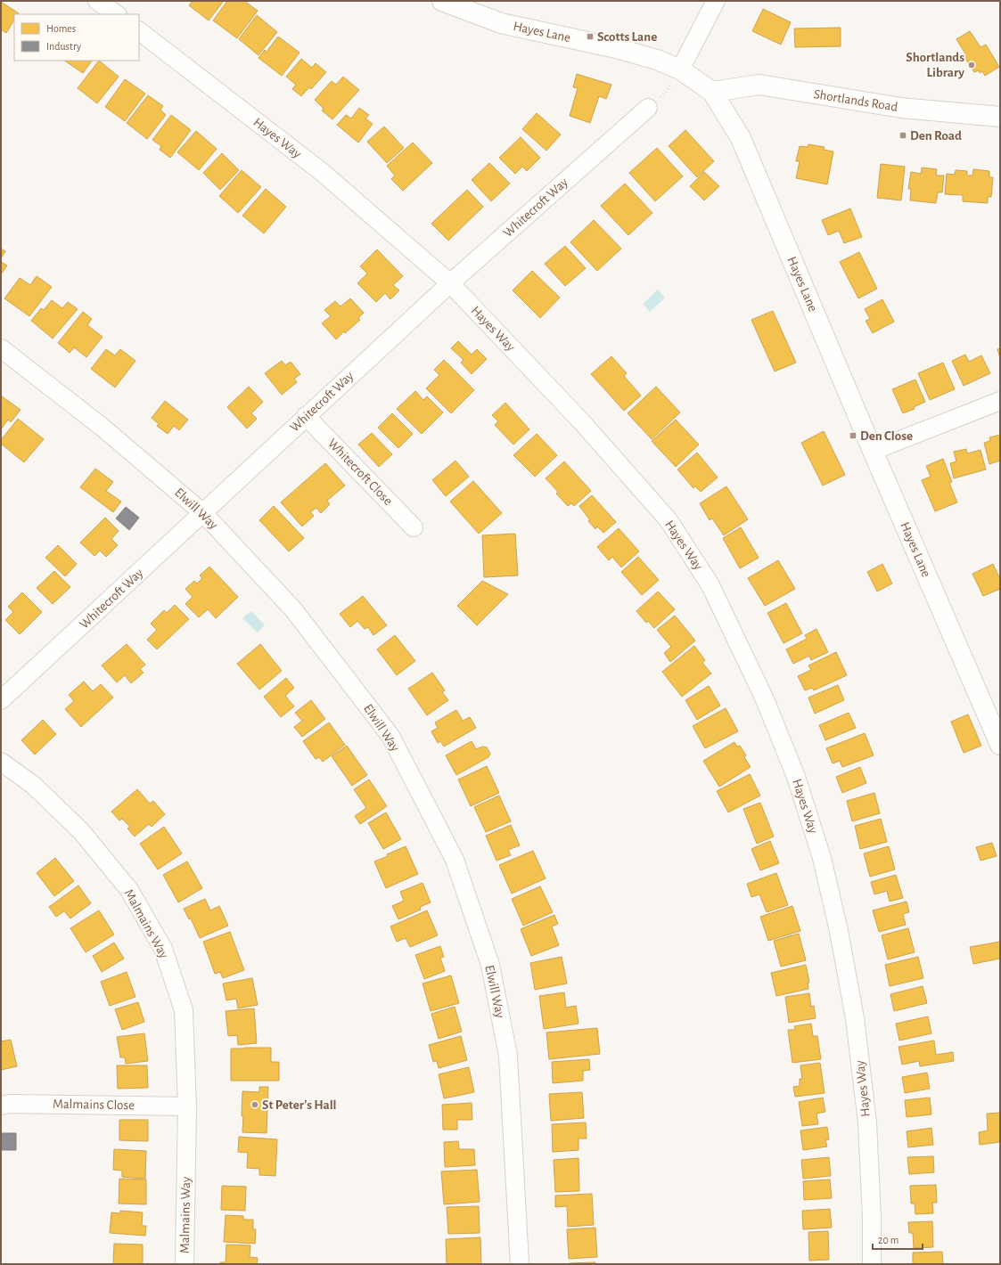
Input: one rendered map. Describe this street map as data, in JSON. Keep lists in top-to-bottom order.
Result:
{
  "streets": {
    "main road": ["Hayes Lane", "Shortlands Road"],
    "street": [
      "Hayes Way",
      "Whitecroft Way",
      "Whitecroft Close",
      "Elwill Way",
      "Malmains Way",
      "Malmains Close"
    ]
  },
  "crossings": [
    ["Hayes Lane", "Shortlands Road"],
    ["Hayes Way", "Whitecroft Way"],
    ["Whitecroft Way", "Whitecroft Close"],
    ["Whitecroft Way", "Elwill Way"],
    ["Malmains Way", "Malmains Close"]
  ],
  "places": {
    "transit": ["Scotts Lane", "Den Road", "Den Close"],
    "other": ["Shortlands Library", "St Peter's Hall"]
  },
  "legend": ["Homes", "Industry"],
  "scale_bar": "20 m"
}
